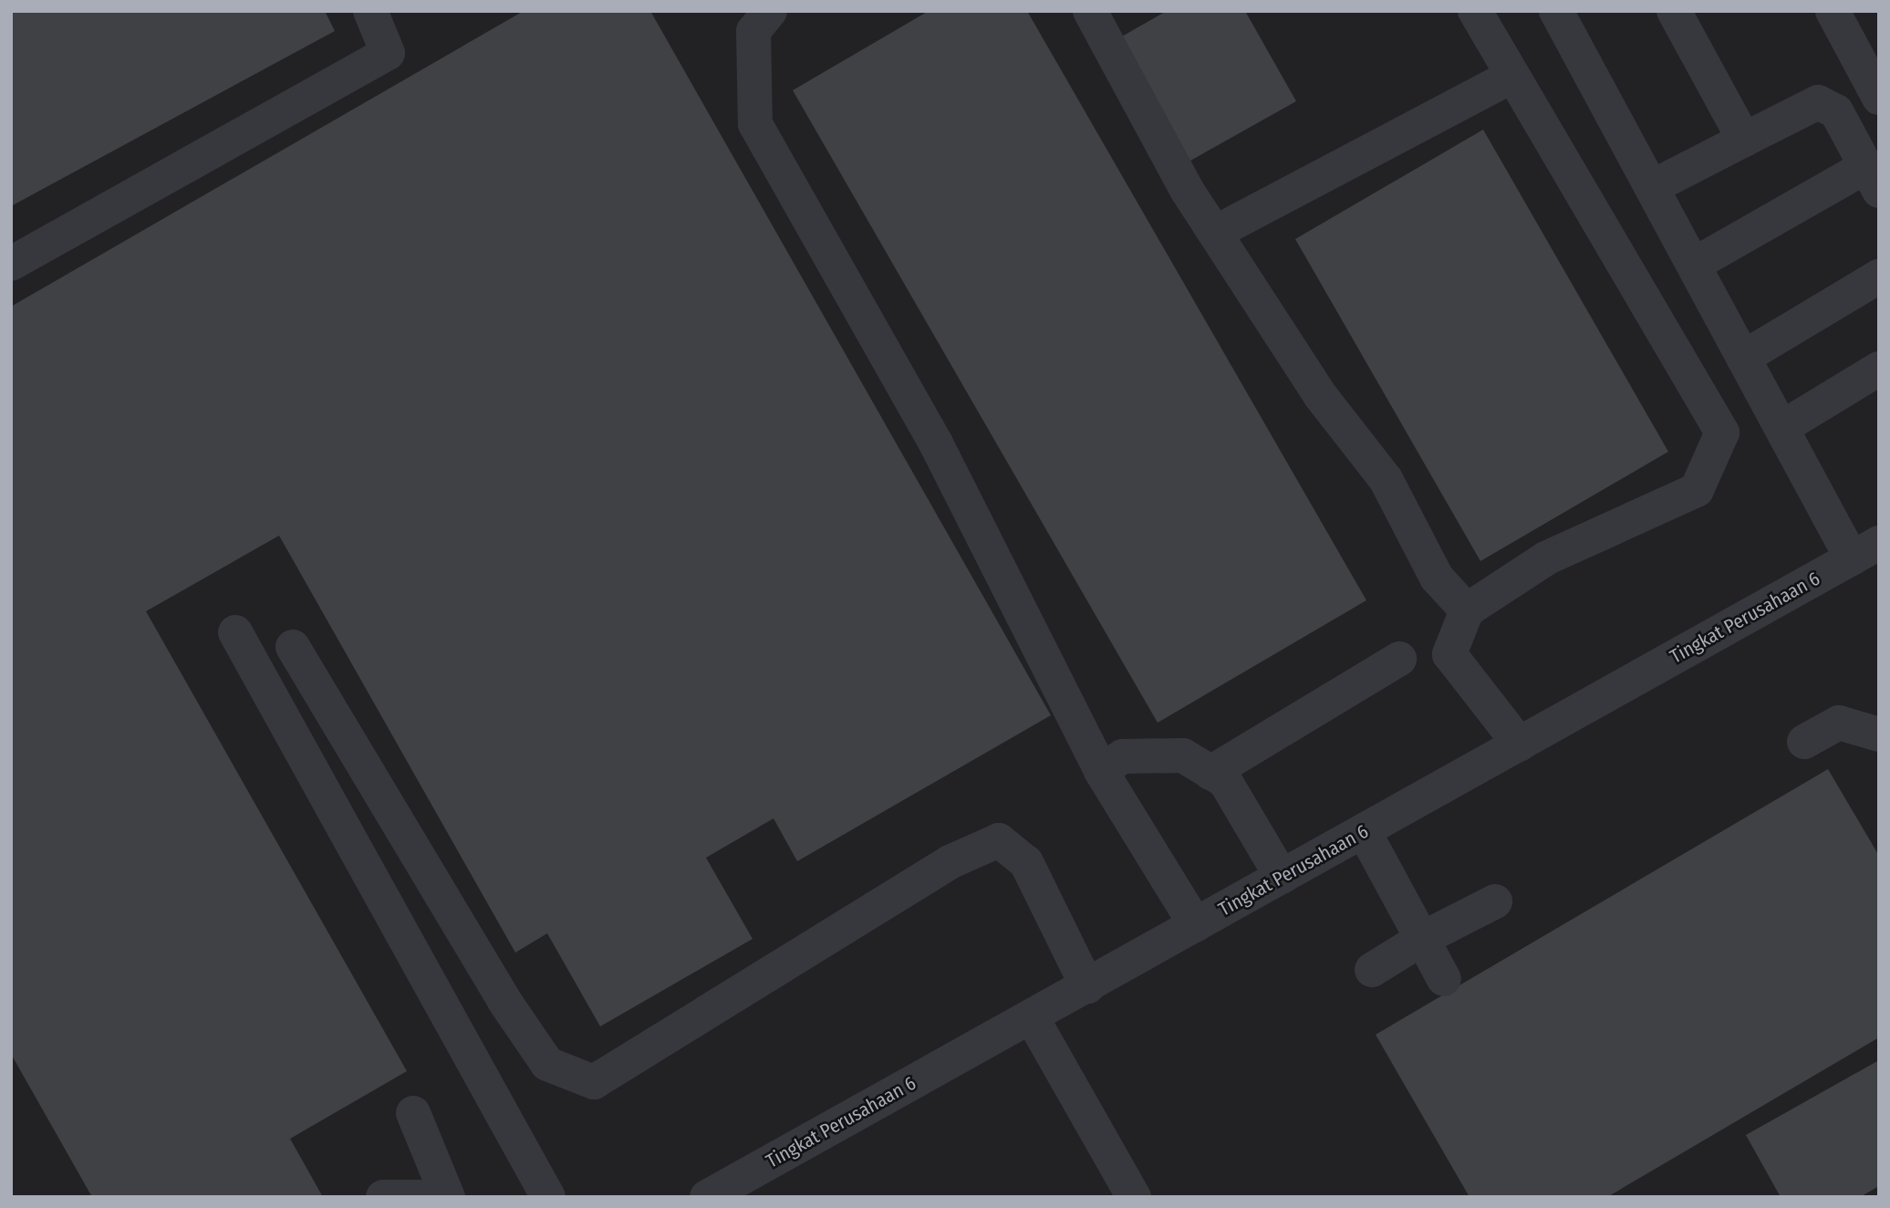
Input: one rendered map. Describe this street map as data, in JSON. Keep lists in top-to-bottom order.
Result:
{
  "streets": {
    "street": ["Tingkat Perusahaan 6"]
  }
}
